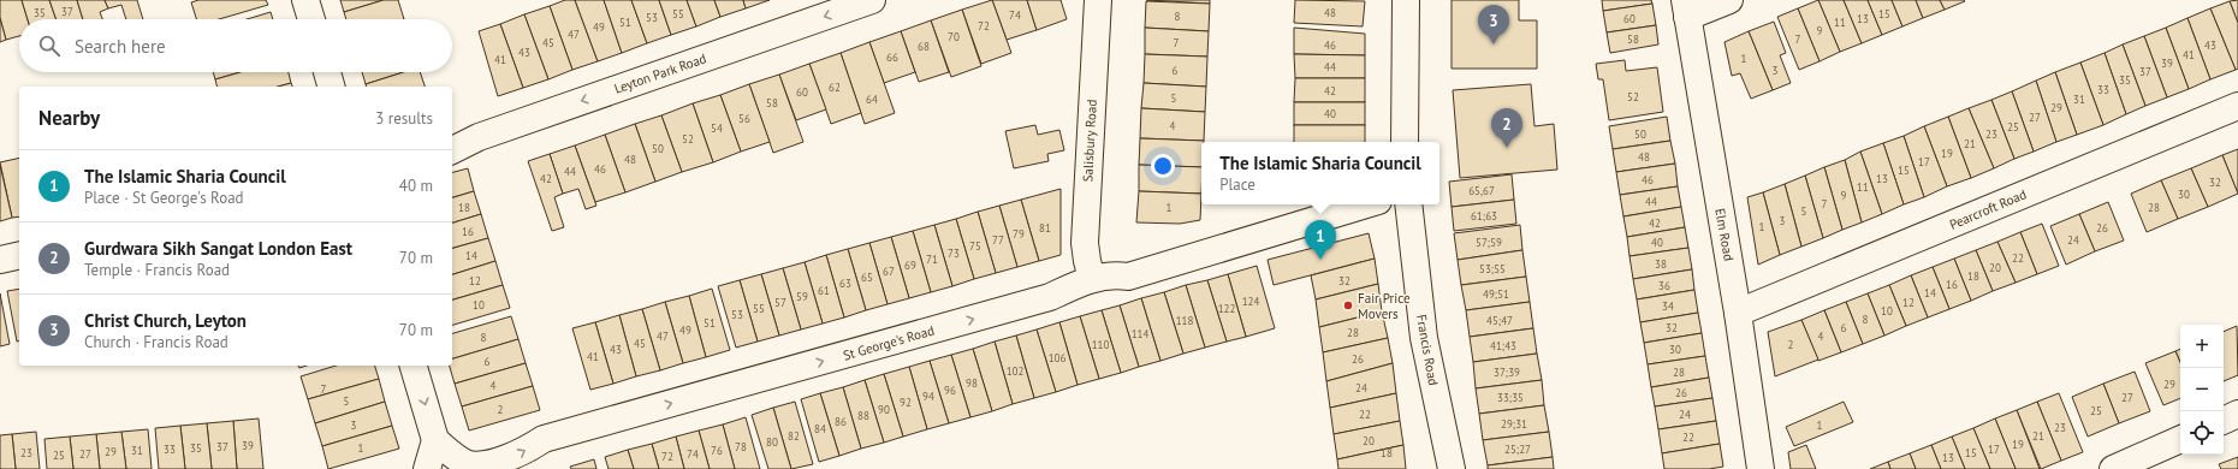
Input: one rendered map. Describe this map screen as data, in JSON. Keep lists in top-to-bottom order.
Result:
{
  "streets": {
    "street": [
      "Leyton Park Road",
      "Salisbury Road",
      "Pearcroft Road",
      "Elm Road",
      "St George's Road",
      "Francis Road"
    ]
  },
  "crossings": [
    ["Salisbury Road", "St George's Road"],
    ["Pearcroft Road", "Elm Road"]
  ],
  "one_way": ["Leyton Park Road", "St George's Road"],
  "places": ["Fair Price Movers"],
  "house_numbers": [
    "37",
    "35",
    "48",
    "55",
    "15",
    "74",
    "8",
    "53",
    "60",
    "13",
    "51",
    "11",
    "72",
    "49",
    "9",
    "47",
    "70",
    "58",
    "7",
    "45",
    "7",
    "46",
    "43",
    "68",
    "43",
    "41",
    "66",
    "1",
    "41",
    "39",
    "44",
    "6",
    "3",
    "37",
    "35",
    "62",
    "33",
    "42",
    "60",
    "52",
    "5",
    "64",
    "31",
    "58",
    "29",
    "40",
    "27",
    "56",
    "4",
    "25",
    "54",
    "50",
    "23",
    "52",
    "21",
    "50",
    "19",
    "48",
    "48",
    "17",
    "46",
    "15",
    "44",
    "42",
    "13",
    "46",
    "32",
    "11",
    "65,67",
    "30",
    "9",
    "44",
    "7",
    "18",
    "1",
    "28",
    "5",
    "61;63",
    "3",
    "42",
    "1",
    "81",
    "26",
    "16",
    "79",
    "77",
    "24",
    "57;59",
    "40",
    "75",
    "73",
    "14",
    "22",
    "71",
    "38",
    "69",
    "20",
    "53;55",
    "67",
    "18",
    "65",
    "12",
    "32",
    "63",
    "16",
    "36",
    "61",
    "14",
    "49;51",
    "59",
    "124",
    "57",
    "12",
    "10",
    "34",
    "55",
    "122",
    "10",
    "53",
    "8",
    "118",
    "45;47",
    "51",
    "32",
    "6",
    "49",
    "28",
    "114",
    "47",
    "4",
    "8",
    "45",
    "110",
    "2",
    "41;43",
    "43",
    "30",
    "41",
    "106",
    "26",
    "6",
    "102",
    "37;39",
    "28",
    "98",
    "29",
    "4",
    "24",
    "7",
    "96",
    "26",
    "94",
    "33;35",
    "27",
    "5",
    "92",
    "2",
    "90",
    "25",
    "22",
    "24",
    "88",
    "86",
    "29;31",
    "3",
    "1",
    "23",
    "84",
    "82",
    "21",
    "22",
    "20",
    "80",
    "19",
    "39",
    "37",
    "78",
    "35",
    "1",
    "33",
    "25;27",
    "17",
    "31",
    "76",
    "29",
    "23",
    "18",
    "15",
    "27",
    "74",
    "25",
    "72",
    "13"
  ],
  "page": {
    "pins": ["3", "2", "1"],
    "search": "Search here",
    "heading": ["Nearby", "3 results"],
    "popup": ["The Islamic Sharia Council", "Place"],
    "list": [
      {
        "mark": "1",
        "name": "The Islamic Sharia Council",
        "note": "Place · St George's Road",
        "value": "40 m"
      },
      {
        "mark": "2",
        "name": "Gurdwara Sikh Sangat London East",
        "note": "Temple · Francis Road",
        "value": "70 m"
      },
      {
        "mark": "3",
        "name": "Christ Church, Leyton",
        "note": "Church · Francis Road",
        "value": "70 m"
      }
    ],
    "map_buttons": ["+", "−"]
  }
}
